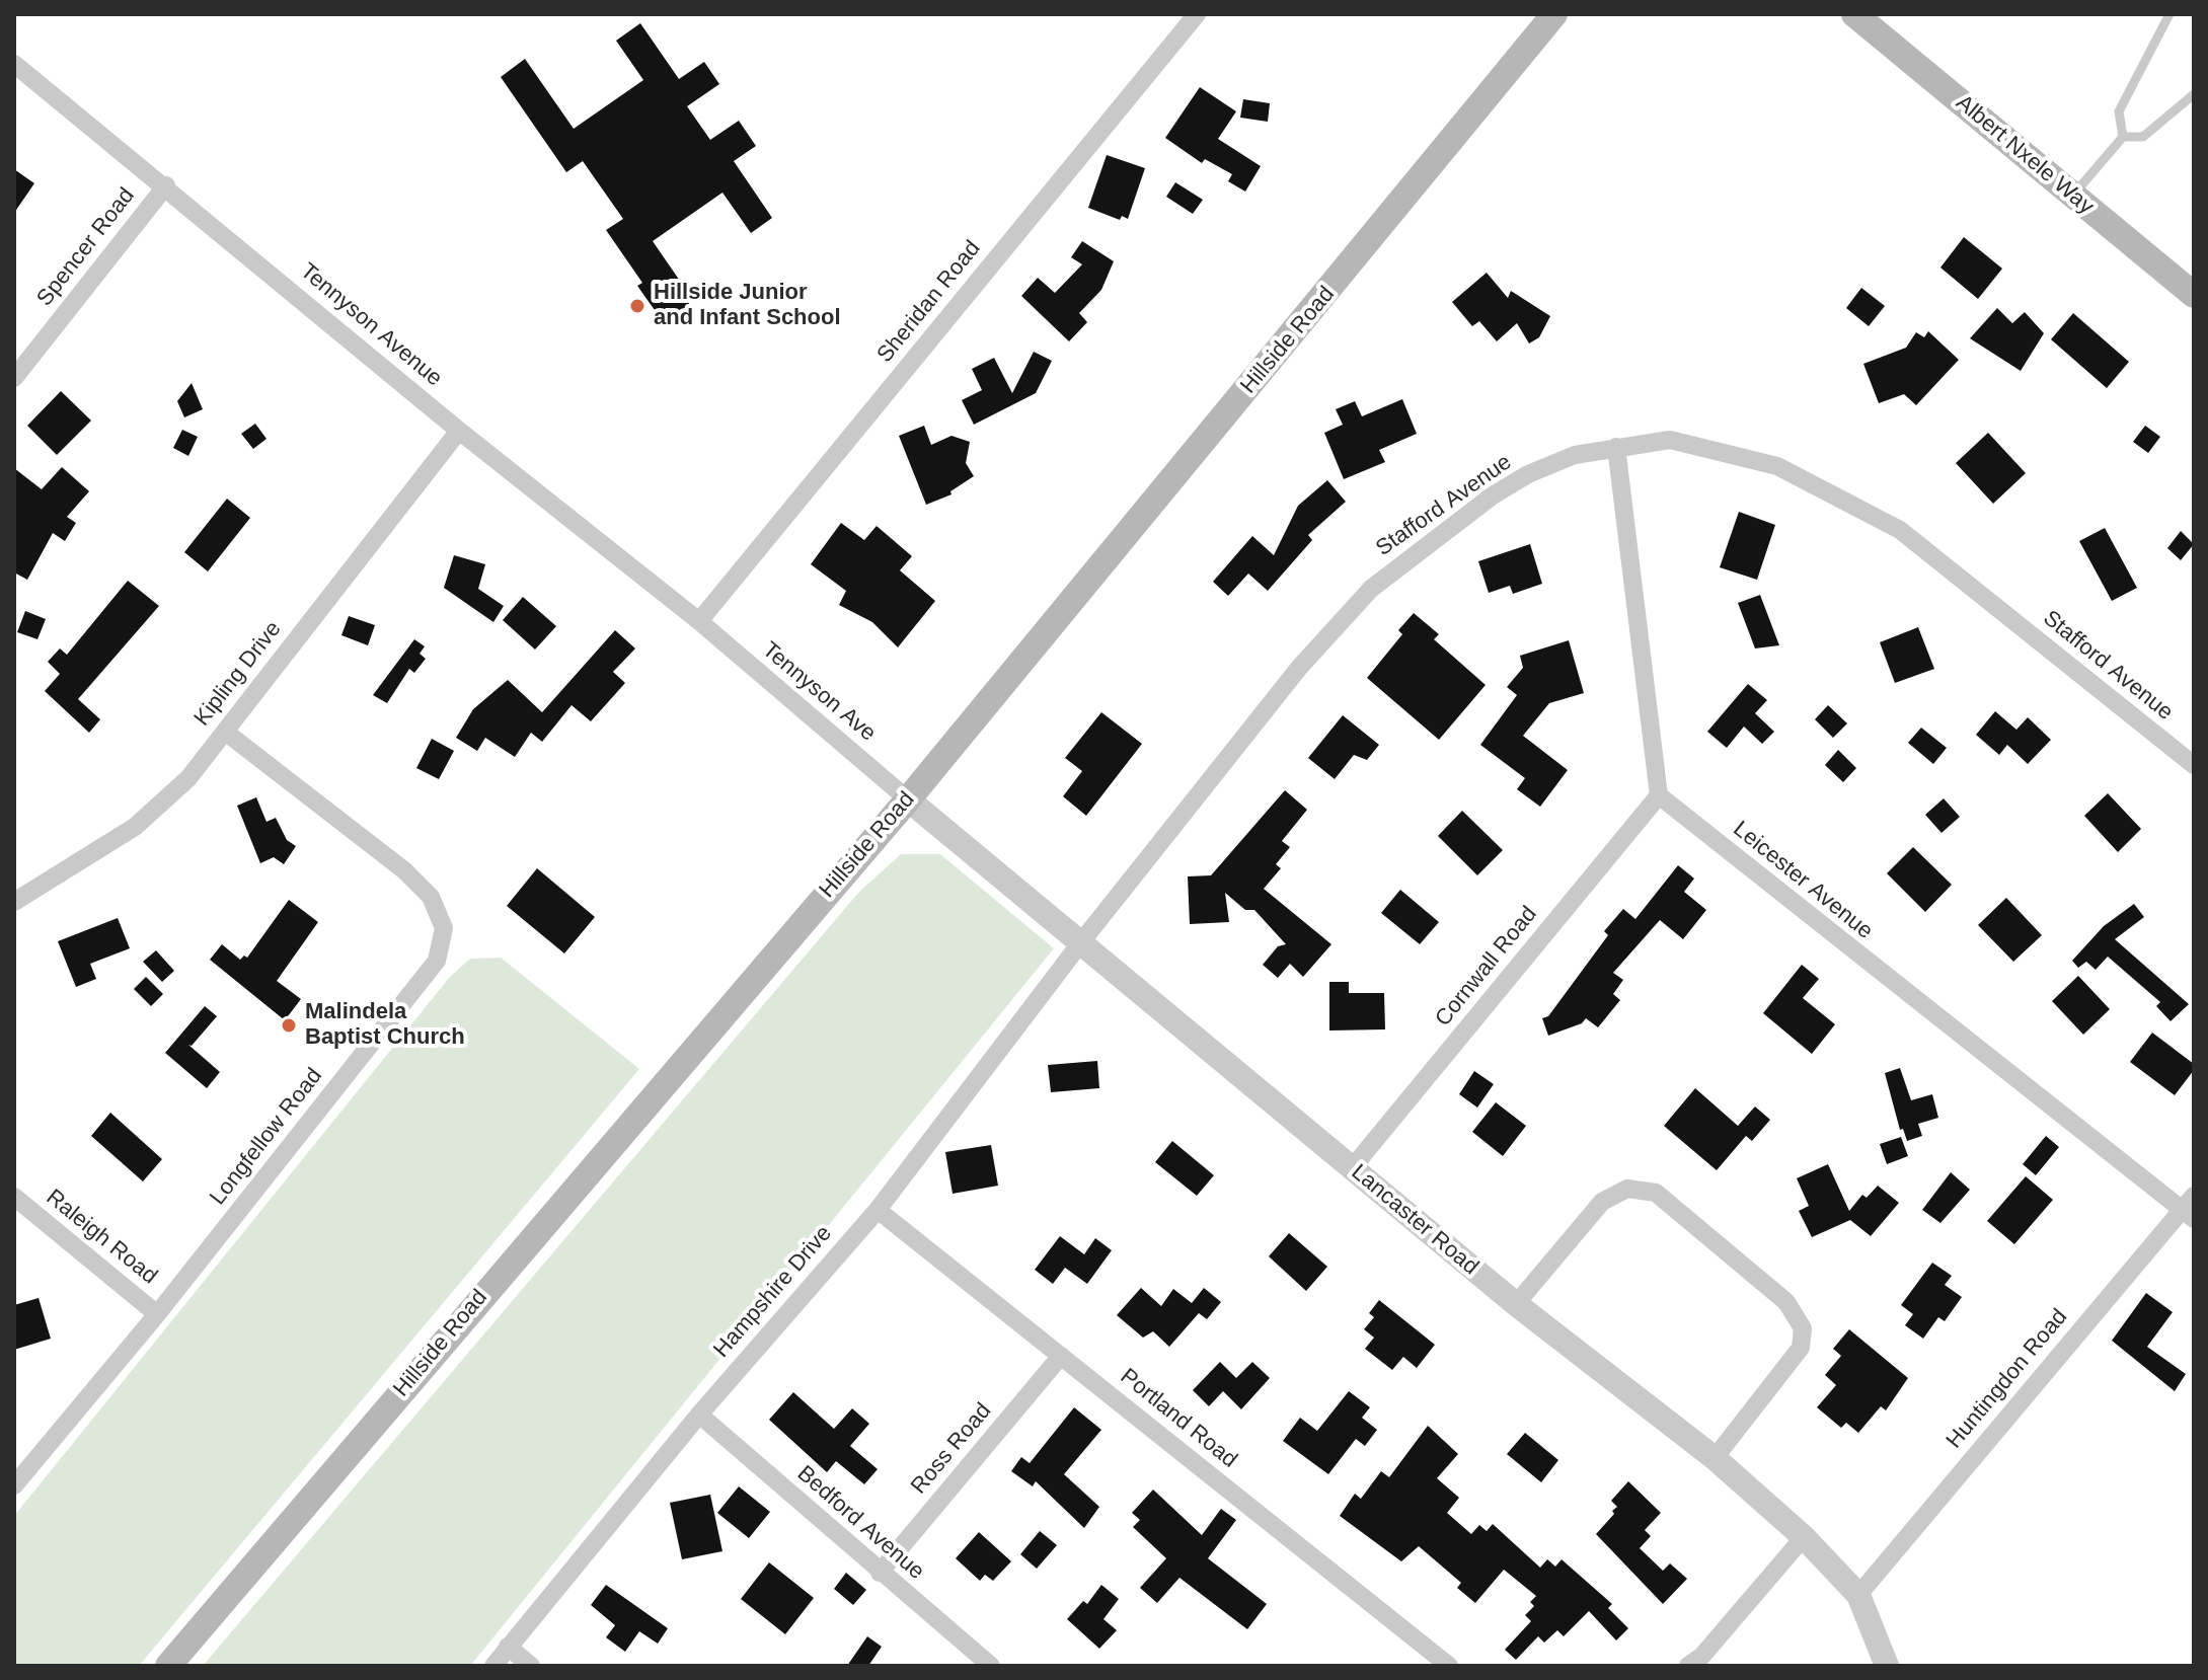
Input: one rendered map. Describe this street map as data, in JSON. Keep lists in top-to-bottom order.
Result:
{
  "streets": {
    "main road": ["Albert Nxele Way", "Hillside Road"],
    "street": [
      "Spencer Road",
      "Sheridan Road",
      "Tennyson Avenue",
      "Stafford Avenue",
      "Kipling Drive",
      "Tennyson Ave",
      "Leicester Avenue",
      "Cornwall Road",
      "Longfellow Road",
      "Lancaster Road",
      "Raleigh Road",
      "Hampshire Drive",
      "Huntingdon Road",
      "Portland Road",
      "Ross Road",
      "Bedford Avenue"
    ]
  },
  "crossings": [
    ["Spencer Road", "Tennyson Avenue"],
    ["Sheridan Road", "Tennyson Avenue"],
    ["Sheridan Road", "Tennyson Ave"],
    ["Tennyson Avenue", "Kipling Drive"],
    ["Tennyson Avenue", "Tennyson Ave"],
    ["Hillside Road", "Tennyson Ave"],
    ["Hillside Road", "Lancaster Road"],
    ["Stafford Avenue", "Lancaster Road"],
    ["Stafford Avenue", "Hampshire Drive"],
    ["Kipling Drive", "Longfellow Road"],
    ["Tennyson Ave", "Lancaster Road"],
    ["Leicester Avenue", "Cornwall Road"],
    ["Leicester Avenue", "Huntingdon Road"],
    ["Cornwall Road", "Lancaster Road"],
    ["Longfellow Road", "Raleigh Road"],
    ["Lancaster Road", "Hampshire Drive"],
    ["Lancaster Road", "Huntingdon Road"],
    ["Hampshire Drive", "Portland Road"],
    ["Hampshire Drive", "Bedford Avenue"],
    ["Portland Road", "Ross Road"],
    ["Ross Road", "Bedford Avenue"]
  ],
  "places": ["Hillside Junior and Infant School", "Malindela Baptist Church"]
}
